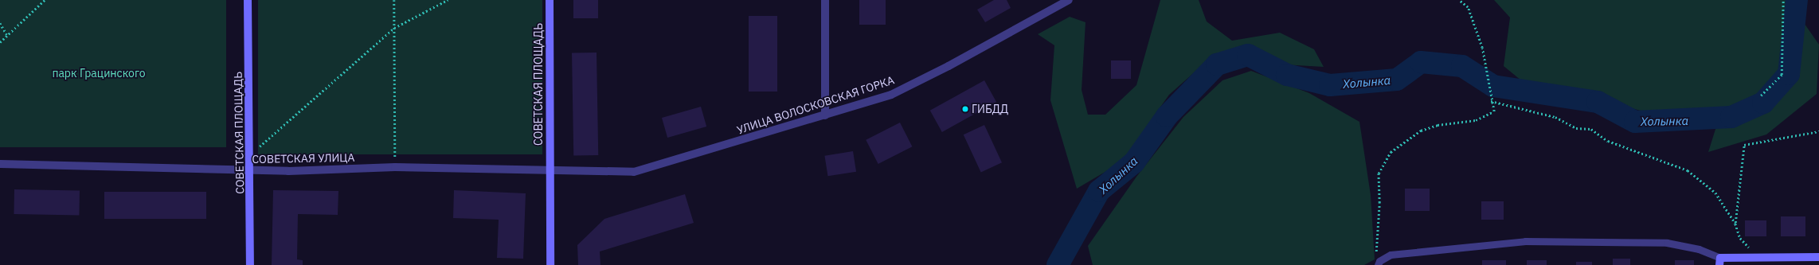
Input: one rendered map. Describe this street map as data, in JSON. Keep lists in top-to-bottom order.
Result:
{
  "streets": {
    "street": ["СОВЕТСКАЯ ПЛОЩАДЬ", "УЛИЦА ВОЛОСКОВСКАЯ ГОРКА", "СОВЕТСКАЯ УЛИЦА"]
  },
  "crossings": [
    ["СОВЕТСКАЯ ПЛОЩАДЬ", "УЛИЦА ВОЛОСКОВСКАЯ ГОРКА"],
    ["СОВЕТСКАЯ ПЛОЩАДЬ", "СОВЕТСКАЯ УЛИЦА"],
    ["УЛИЦА ВОЛОСКОВСКАЯ ГОРКА", "СОВЕТСКАЯ УЛИЦА"]
  ],
  "water": ["Холынка"],
  "parks": ["парк Грацинского"],
  "places": ["ГИБДД"]
}
